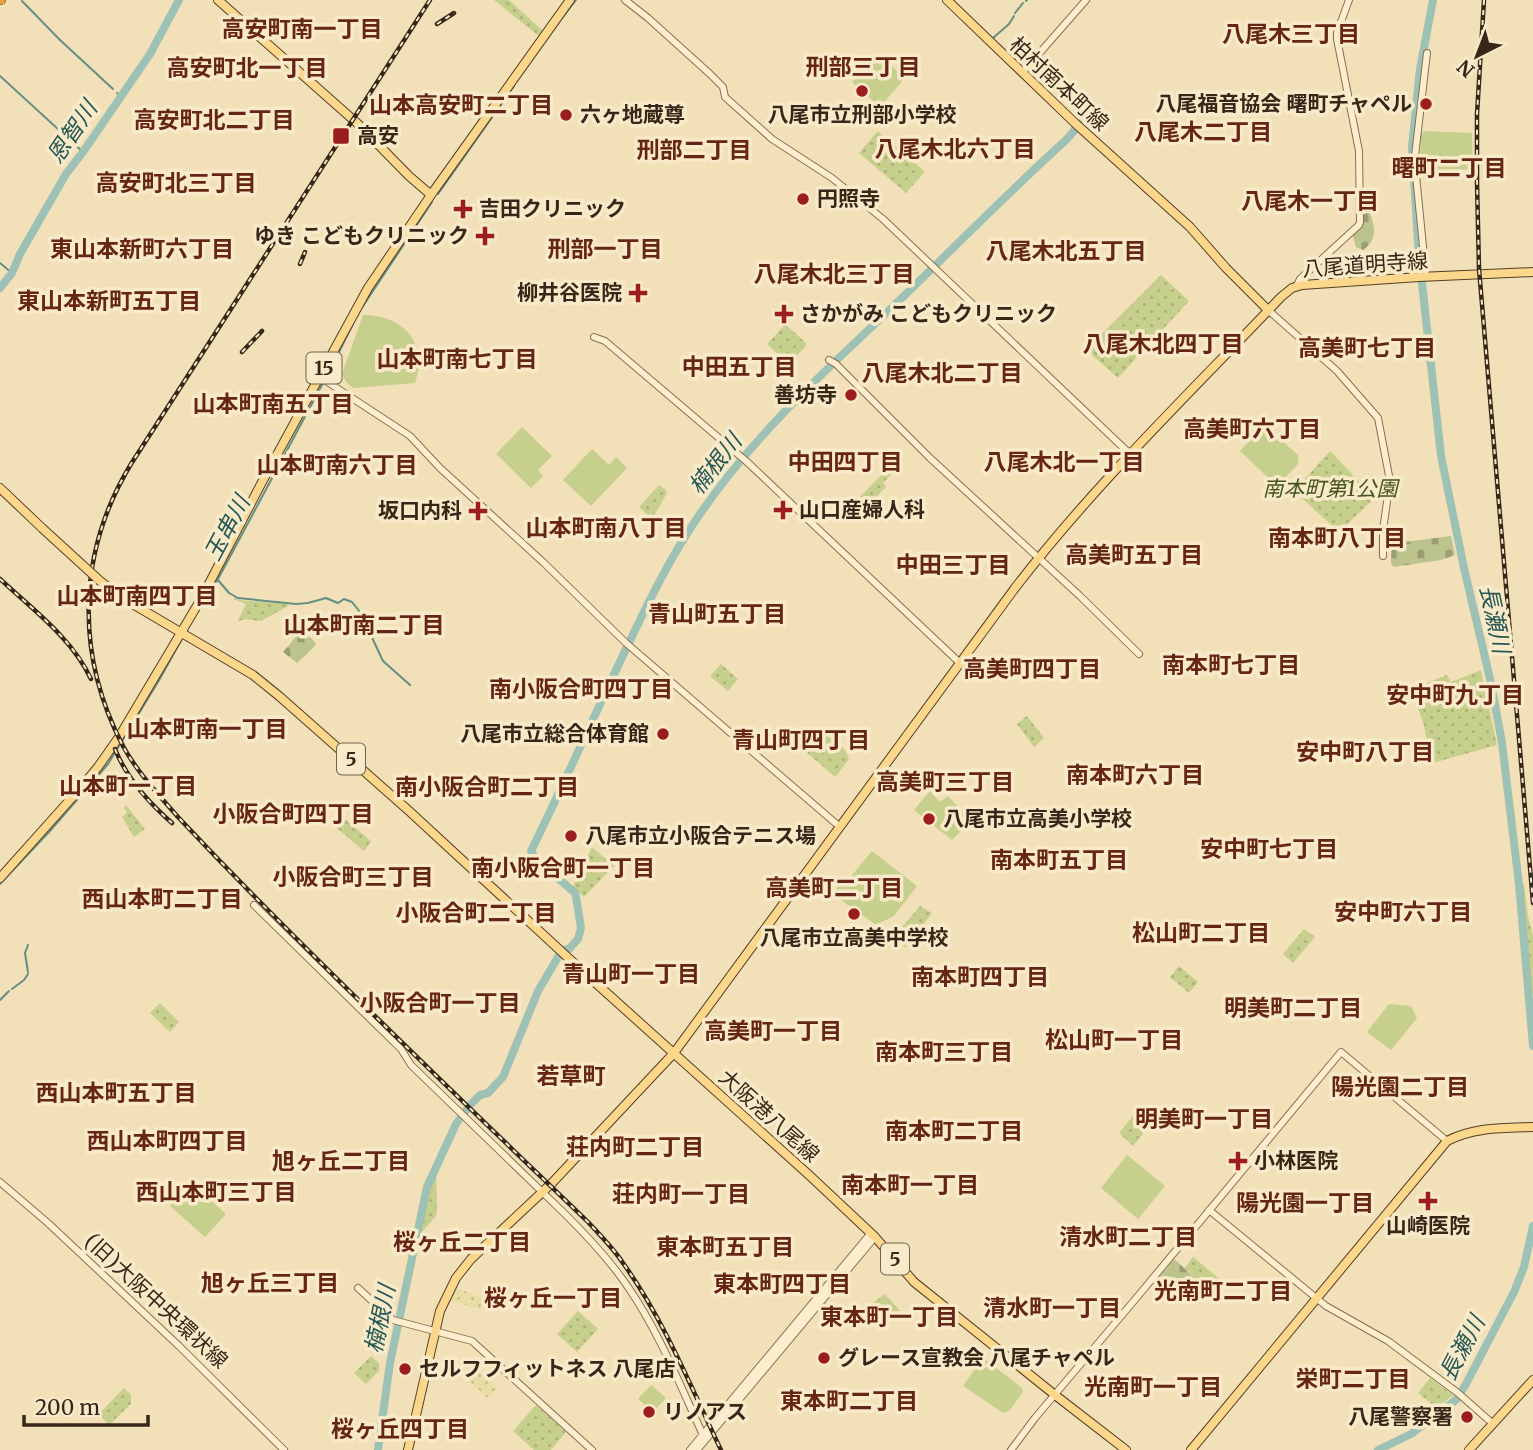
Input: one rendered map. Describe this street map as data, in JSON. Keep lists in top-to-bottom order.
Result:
{
  "streets": {
    "main road": [
      "柏村南本町線",
      "八尾道明寺線",
      "15",
      "5",
      "大阪港八尾線"
    ],
    "street": ["(旧)大阪中央環状線"]
  },
  "crossings": [
    ["柏村南本町線", "八尾道明寺線"],
    ["八尾道明寺線", "大阪港八尾線"],
    ["15", "大阪港八尾線"]
  ],
  "districts": [
    "高安町南一丁目",
    "八尾木三丁目",
    "刑部三丁目",
    "高安町北一丁目",
    "山本高安町二丁目",
    "高安町北二丁目",
    "八尾木二丁目",
    "八尾木北六丁目",
    "刑部二丁目",
    "曙町二丁目",
    "高安町北三丁目",
    "八尾木一丁目",
    "東山本新町六丁目",
    "刑部一丁目",
    "八尾木北五丁目",
    "八尾木北三丁目",
    "東山本新町五丁目",
    "八尾木北四丁目",
    "高美町七丁目",
    "山本町南七丁目",
    "中田五丁目",
    "八尾木北二丁目",
    "山本町南五丁目",
    "高美町六丁目",
    "中田四丁目",
    "八尾木北一丁目",
    "山本町南六丁目",
    "山本町南八丁目",
    "南本町八丁目",
    "高美町五丁目",
    "中田三丁目",
    "山本町南四丁目",
    "青山町五丁目",
    "山本町南二丁目",
    "南本町七丁目",
    "高美町四丁目",
    "南小阪合町四丁目",
    "安中町九丁目",
    "山本町南一丁目",
    "青山町四丁目",
    "安中町八丁目",
    "南本町六丁目",
    "高美町三丁目",
    "山本町一丁目",
    "南小阪合町二丁目",
    "小阪合町四丁目",
    "安中町七丁目",
    "南本町五丁目",
    "南小阪合町一丁目",
    "小阪合町三丁目",
    "高美町二丁目",
    "西山本町二丁目",
    "安中町六丁目",
    "小阪合町二丁目",
    "松山町二丁目",
    "青山町一丁目",
    "南本町四丁目",
    "小阪合町一丁目",
    "明美町二丁目",
    "高美町一丁目",
    "松山町一丁目",
    "南本町三丁目",
    "若草町",
    "陽光園二丁目",
    "西山本町五丁目",
    "明美町一丁目",
    "南本町二丁目",
    "西山本町四丁目",
    "荘内町二丁目",
    "旭ヶ丘二丁目",
    "南本町一丁目",
    "西山本町三丁目",
    "荘内町一丁目",
    "陽光園一丁目",
    "清水町二丁目",
    "桜ヶ丘二丁目",
    "東本町五丁目",
    "旭ヶ丘三丁目",
    "東本町四丁目",
    "光南町二丁目",
    "桜ヶ丘一丁目",
    "清水町一丁目",
    "東本町一丁目",
    "栄町二丁目",
    "光南町一丁目",
    "東本町二丁目",
    "桜ヶ丘四丁目"
  ],
  "water": [
    "恩智川",
    "楠根川",
    "玉串川",
    "長瀬川"
  ],
  "parks": ["南本町第1公園"],
  "places": {
    "other": [
      "八尾市立刑部小学校",
      "八尾福音協会 曙町チャペル",
      "六ヶ地蔵尊",
      "円照寺",
      "善坊寺",
      "八尾市立総合体育館",
      "八尾市立高美小学校",
      "八尾市立小阪合テニス場",
      "八尾市立高美中学校",
      "グレース宣教会 八尾チャペル",
      "セルフフィットネス 八尾店",
      "リノアス",
      "八尾警察署"
    ],
    "transit": ["高安"],
    "health": [
      "吉田クリニック",
      "ゆき こどもクリニック",
      "柳井谷医院",
      "さかがみ こどもクリニック",
      "山口産婦人科",
      "坂口内科",
      "小林医院",
      "山崎医院"
    ]
  },
  "scale_bar": "200 m",
  "north": "bottom left"
}
